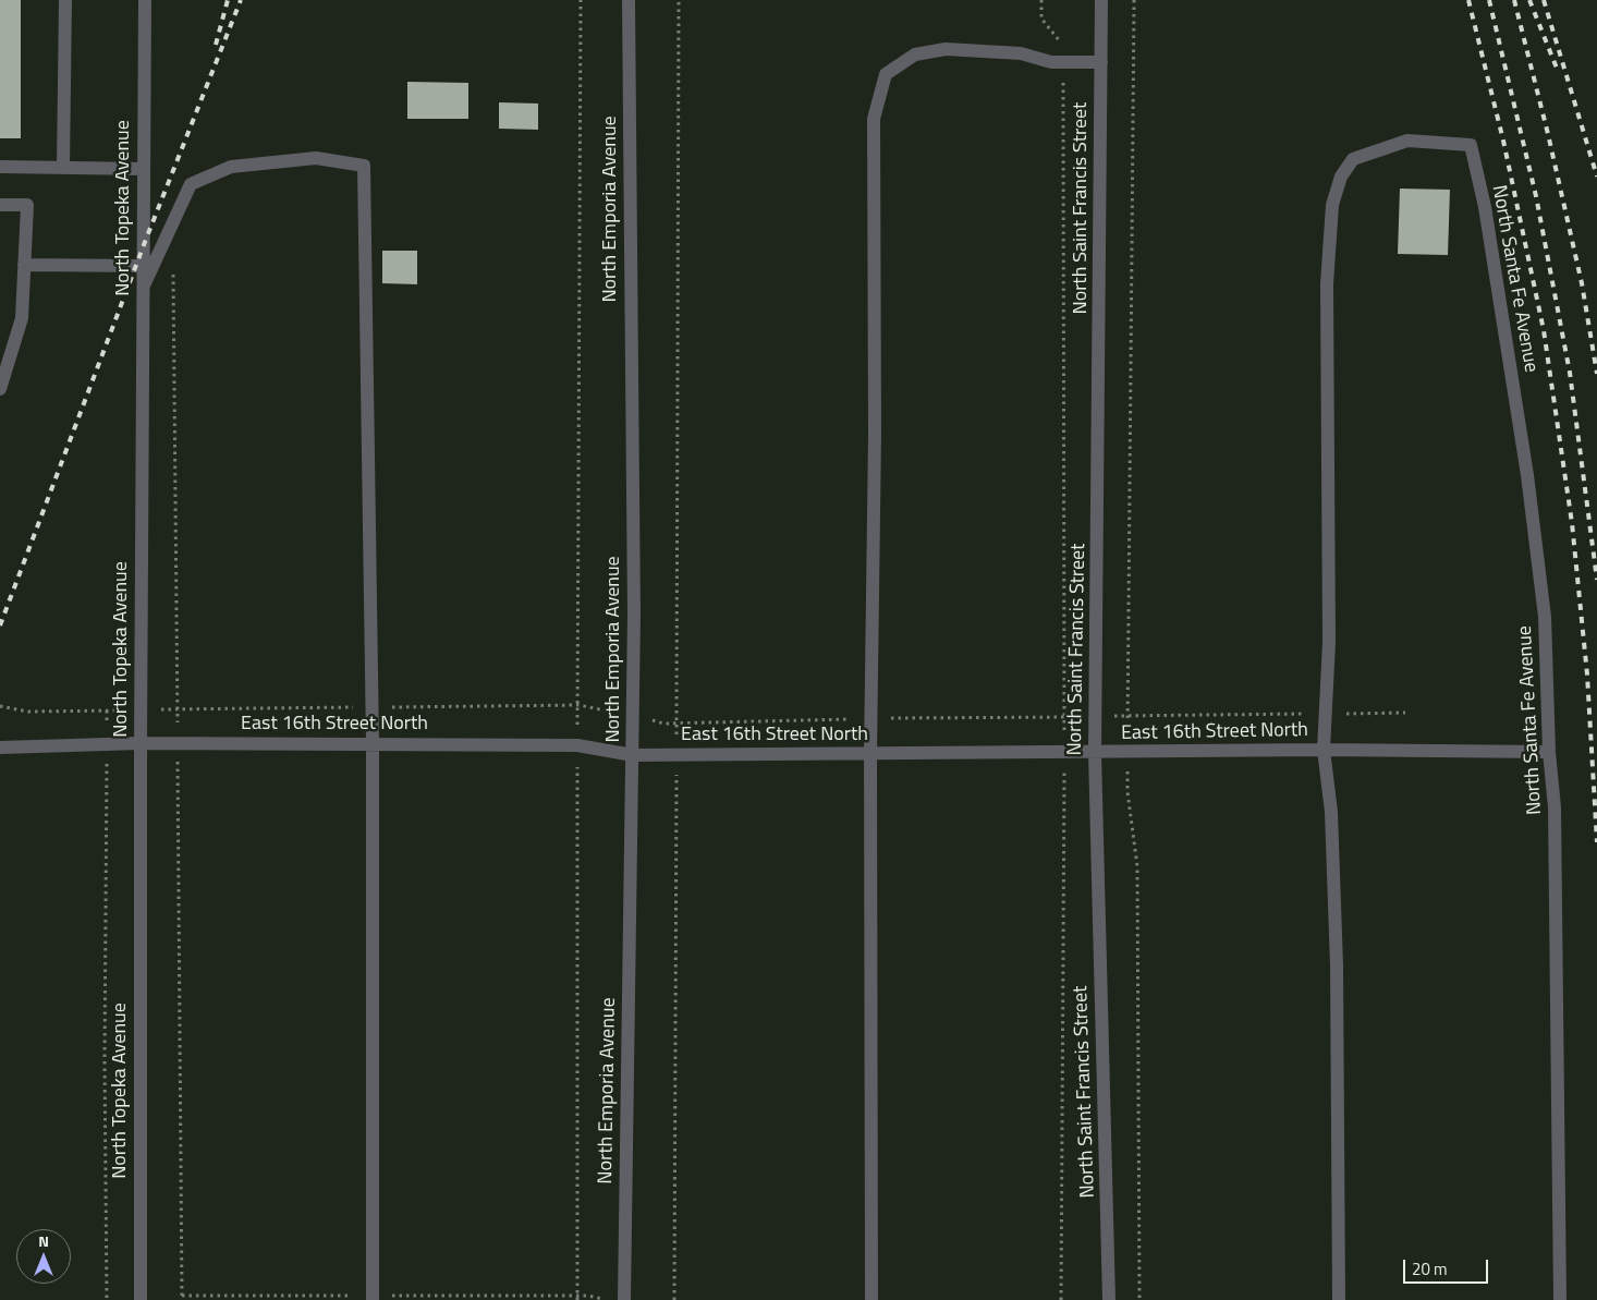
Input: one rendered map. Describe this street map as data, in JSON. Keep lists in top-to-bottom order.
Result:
{
  "streets": {
    "street": [
      "North Topeka Avenue",
      "North Saint Francis Street",
      "North Emporia Avenue",
      "North Santa Fe Avenue",
      "East 16th Street North"
    ]
  },
  "crossings": [
    ["North Topeka Avenue", "East 16th Street North"],
    ["North Saint Francis Street", "East 16th Street North"],
    ["North Emporia Avenue", "East 16th Street North"],
    ["North Santa Fe Avenue", "East 16th Street North"]
  ],
  "scale_bar": "20 m",
  "north": "top"
}
